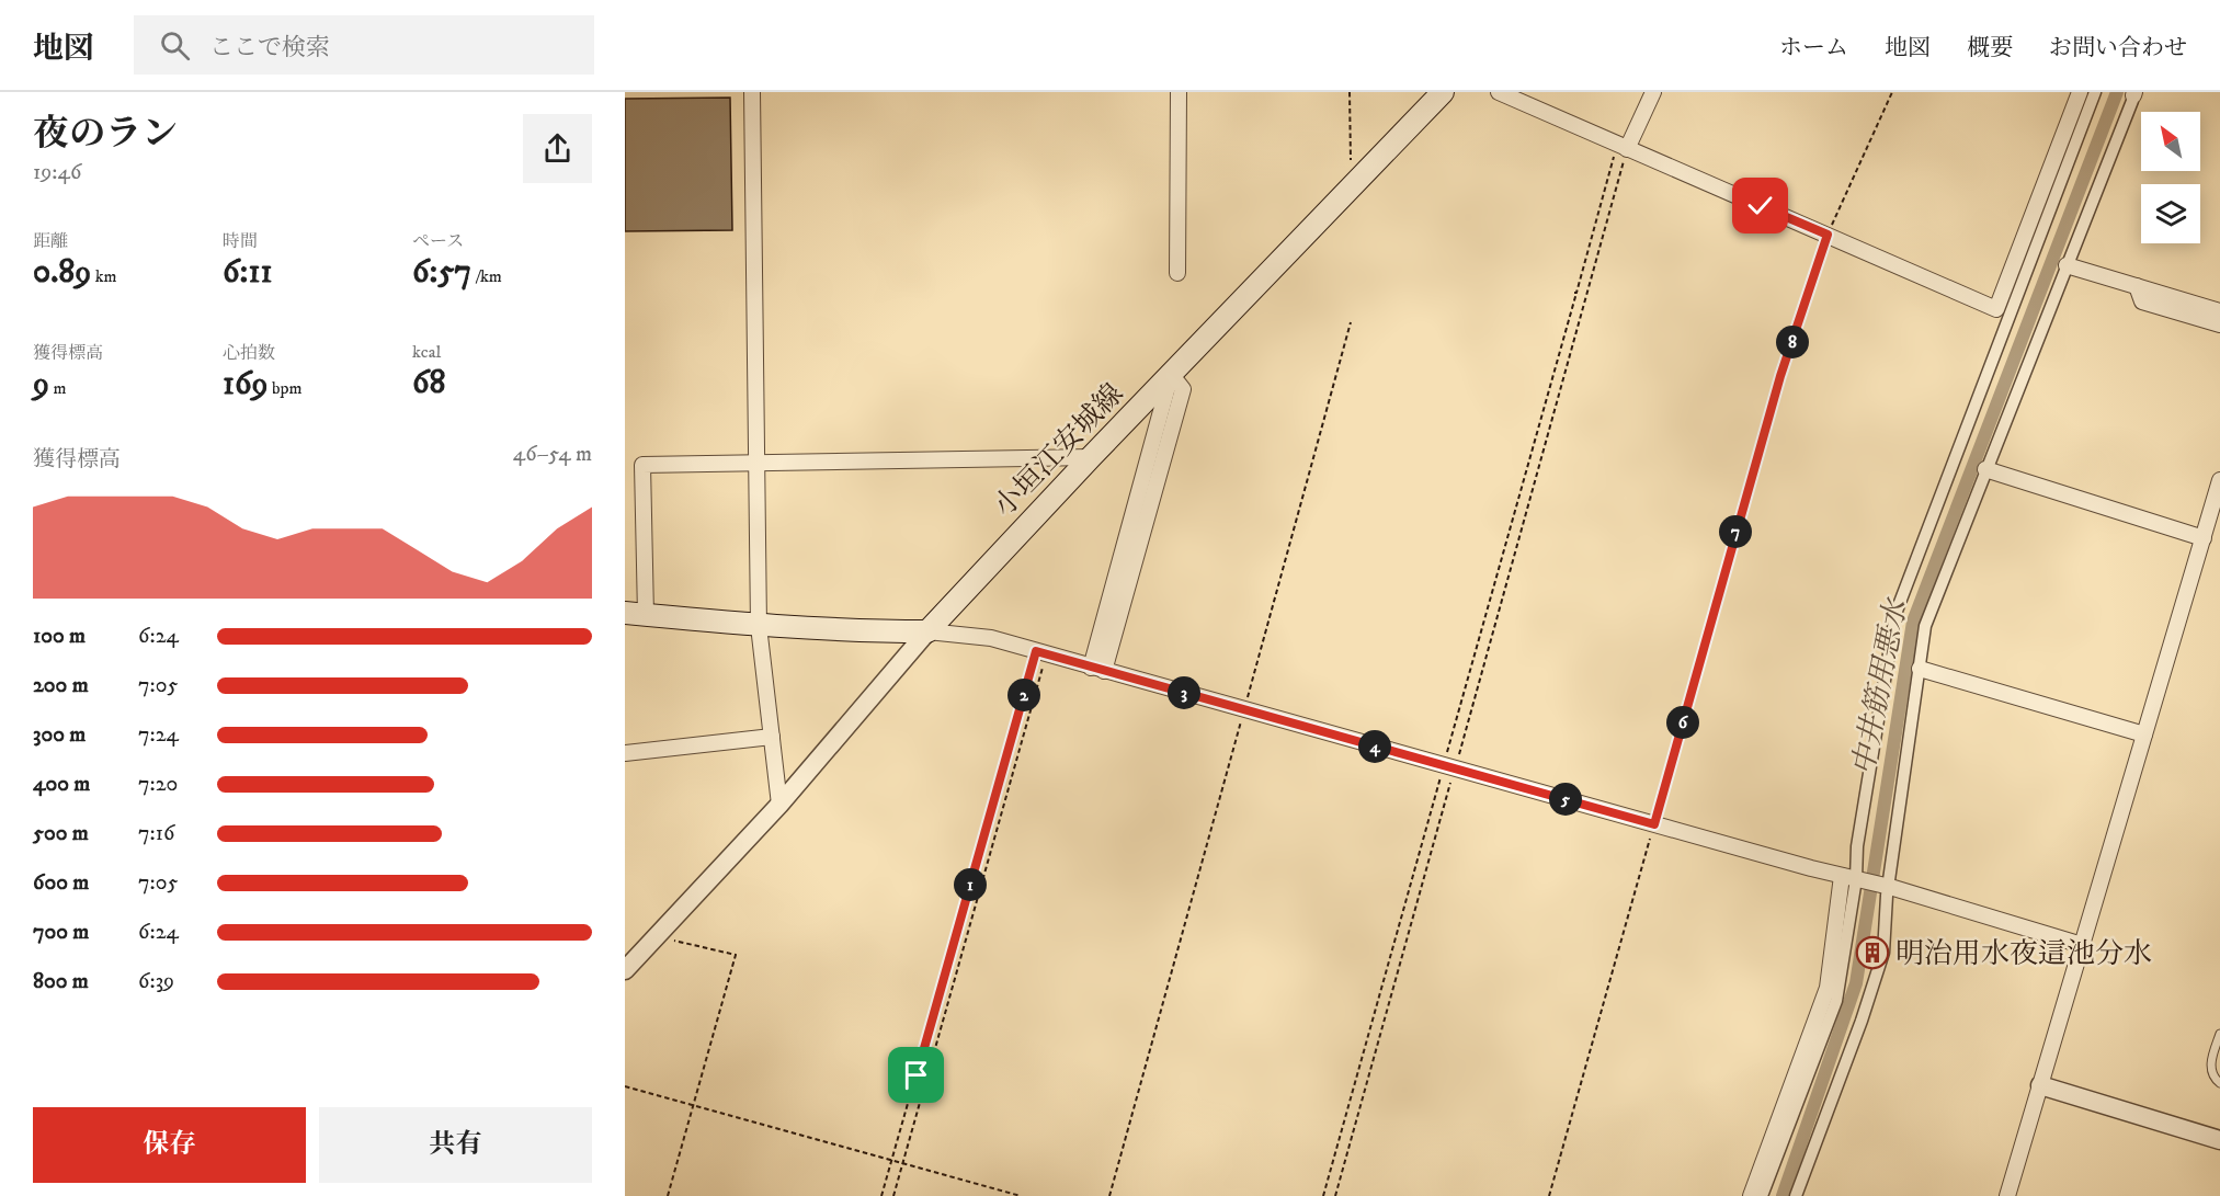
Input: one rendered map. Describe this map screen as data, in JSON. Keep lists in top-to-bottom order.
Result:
{
  "streets": {
    "main road": ["小垣江安城線"]
  },
  "water": ["中井筋用悪水"],
  "places": {
    "building": ["明治用水夜這池分水"]
  },
  "north": "top left",
  "page": {
    "header": "地図",
    "search": "ここで検索",
    "nav": [
      "ホーム",
      "地図",
      "概要",
      "お問い合わせ"
    ],
    "heading": ["夜のラン", "19:46"],
    "stats": [
      ["距離", "0.89 km"],
      ["時間", "6:11"],
      ["ペース", "6:57 /km"],
      ["獲得標高", "9 m"],
      ["心拍数", "169 bpm"],
      ["kcal", "68"]
    ],
    "pins": [
      "8",
      "7",
      "3",
      "2",
      "6",
      "4",
      "5",
      "1"
    ],
    "chart": ["獲得標高", "46–54 m"],
    "list": [
      {
        "name": "100 m",
        "note": "6:24"
      },
      {
        "name": "200 m",
        "note": "7:05"
      },
      {
        "name": "300 m",
        "note": "7:24"
      },
      {
        "name": "400 m",
        "note": "7:20"
      },
      {
        "name": "500 m",
        "note": "7:16"
      },
      {
        "name": "600 m",
        "note": "7:05"
      },
      {
        "name": "700 m",
        "note": "6:24"
      },
      {
        "name": "800 m",
        "note": "6:39"
      }
    ],
    "buttons": ["保存", "共有"]
  }
}
